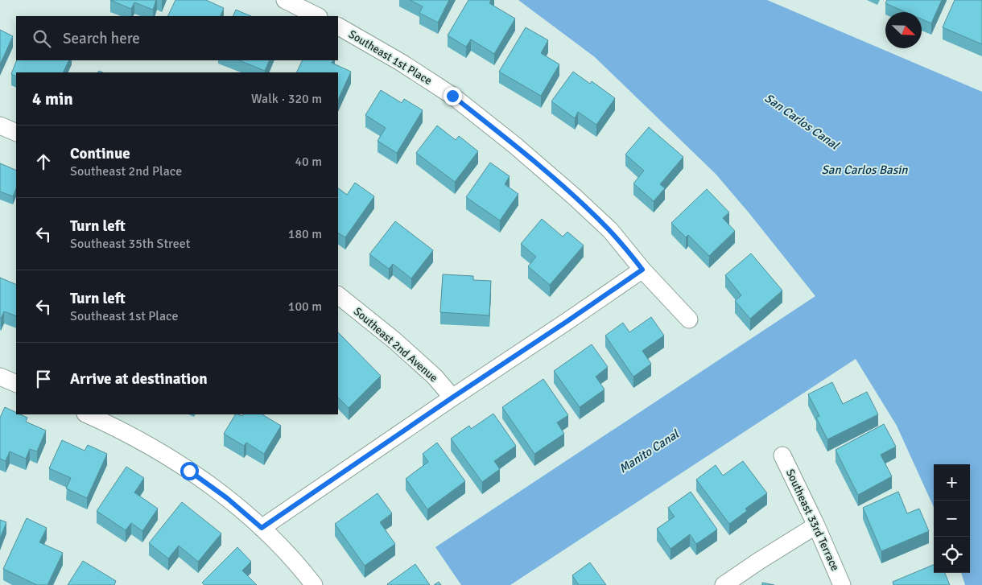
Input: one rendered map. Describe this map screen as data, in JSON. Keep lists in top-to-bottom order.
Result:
{
  "streets": {
    "street": ["Southeast 1st Place", "Southeast 2nd Avenue", "Southeast 33rd Terrace"]
  },
  "water": ["San Carlos Canal", "San Carlos Basin", "Manito Canal"],
  "north": "bottom right",
  "page": {
    "search": "Search here",
    "heading": ["4 min", "Walk · 320 m"],
    "list": [
      ["Continue", "Southeast 2nd Place", "40 m"],
      ["Turn left", "Southeast 35th Street", "180 m"],
      ["Turn left", "Southeast 1st Place", "100 m"],
      "Arrive at destination"
    ],
    "map_buttons": ["+", "−"]
  }
}
